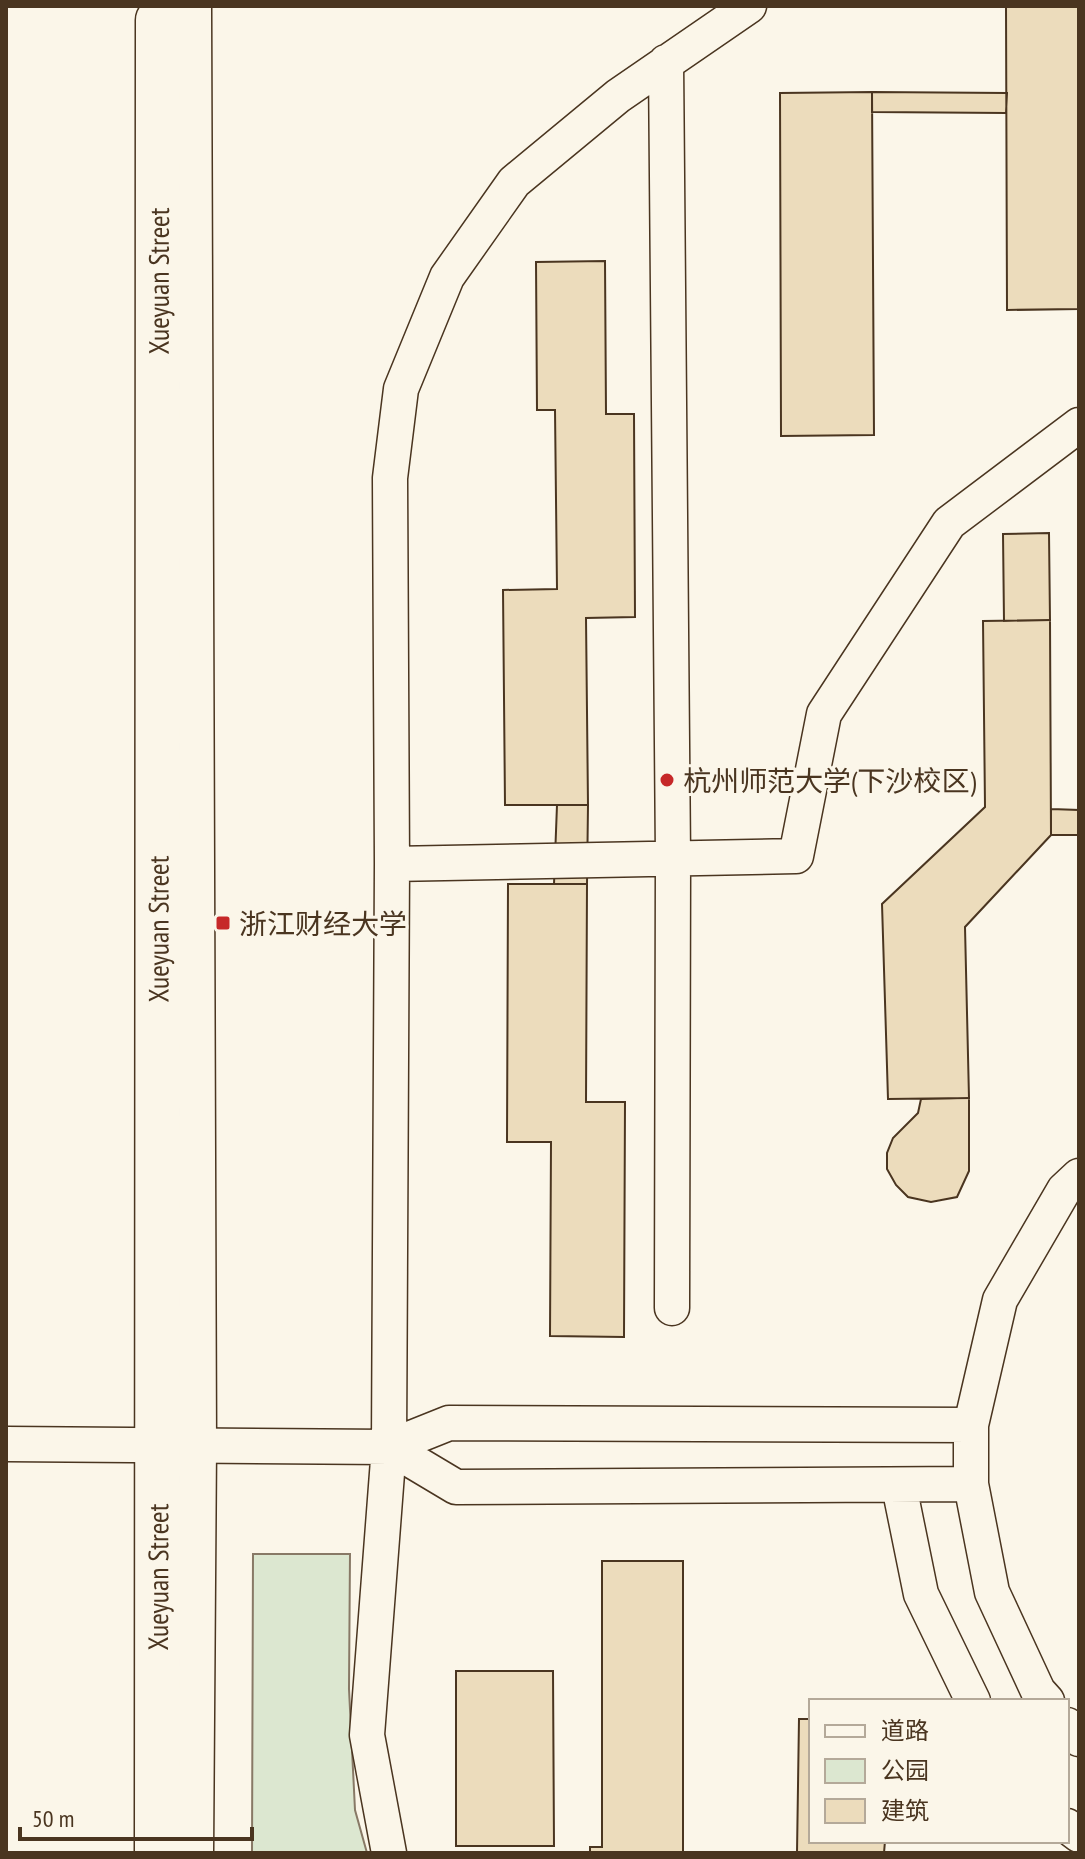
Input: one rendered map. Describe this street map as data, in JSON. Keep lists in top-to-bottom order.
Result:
{
  "streets": {
    "main road": ["Xueyuan Street"]
  },
  "places": {
    "other": ["杭州师范大学(下沙校区)"],
    "transit": ["浙江财经大学"]
  },
  "legend": ["道路", "公园", "建筑"],
  "scale_bar": "50 m"
}
